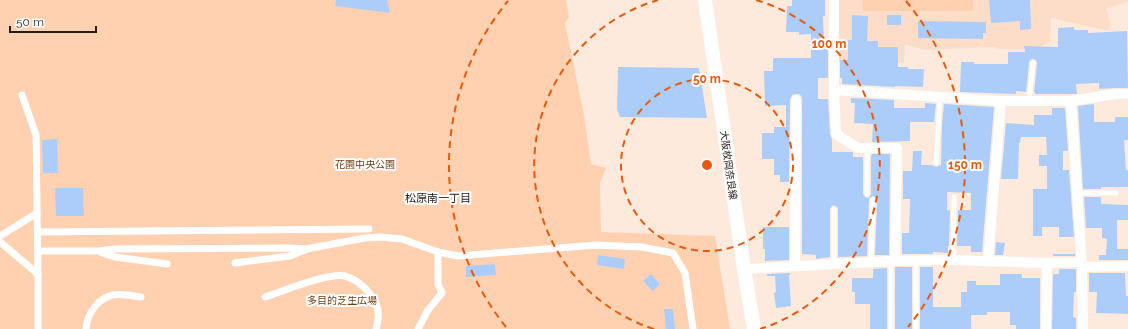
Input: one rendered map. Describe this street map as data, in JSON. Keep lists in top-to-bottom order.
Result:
{
  "streets": {
    "main road": ["大阪枚岡奈良線"]
  },
  "districts": ["松原南一丁目"],
  "parks": ["花園中央公園", "多目的芝生広場"],
  "scale_bar": "50 m",
  "rings": ["100 m", "50 m", "150 m"]
}
